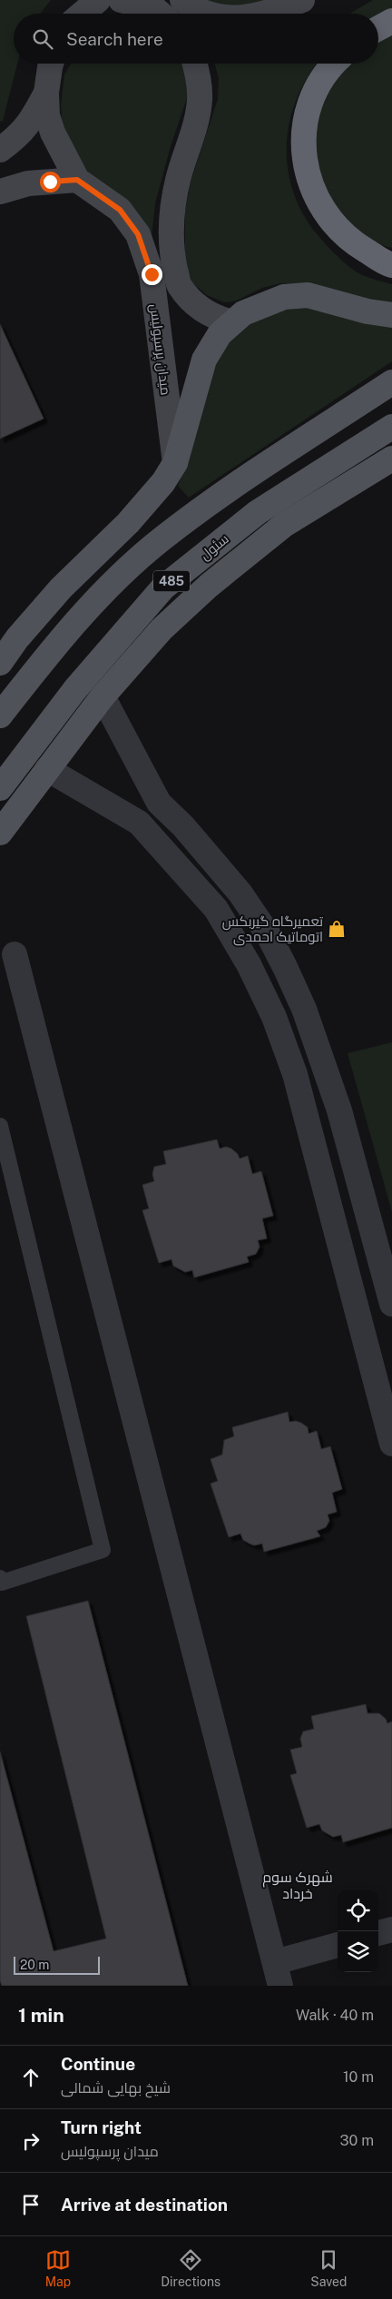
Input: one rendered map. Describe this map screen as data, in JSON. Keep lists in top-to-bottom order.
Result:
{
  "streets": {
    "main road": ["میدان پرسپولیس", "سئول", "485"]
  },
  "districts": ["شهرک سوم خرداد"],
  "places": {
    "shop": ["تعمیرگاه گیربکس اتوماتیک احمدی"]
  },
  "scale_bar": "20 m",
  "page": {
    "search": "Search here",
    "scale": "20 m",
    "heading": ["1 min", "Walk · 40 m"],
    "list": [
      ["Continue", "شیخ بهایی شمالی", "10 m"],
      ["Turn right", "میدان پرسپولیس", "30 m"],
      "Arrive at destination"
    ],
    "nav": ["Map", "Directions", "Saved"]
  }
}
